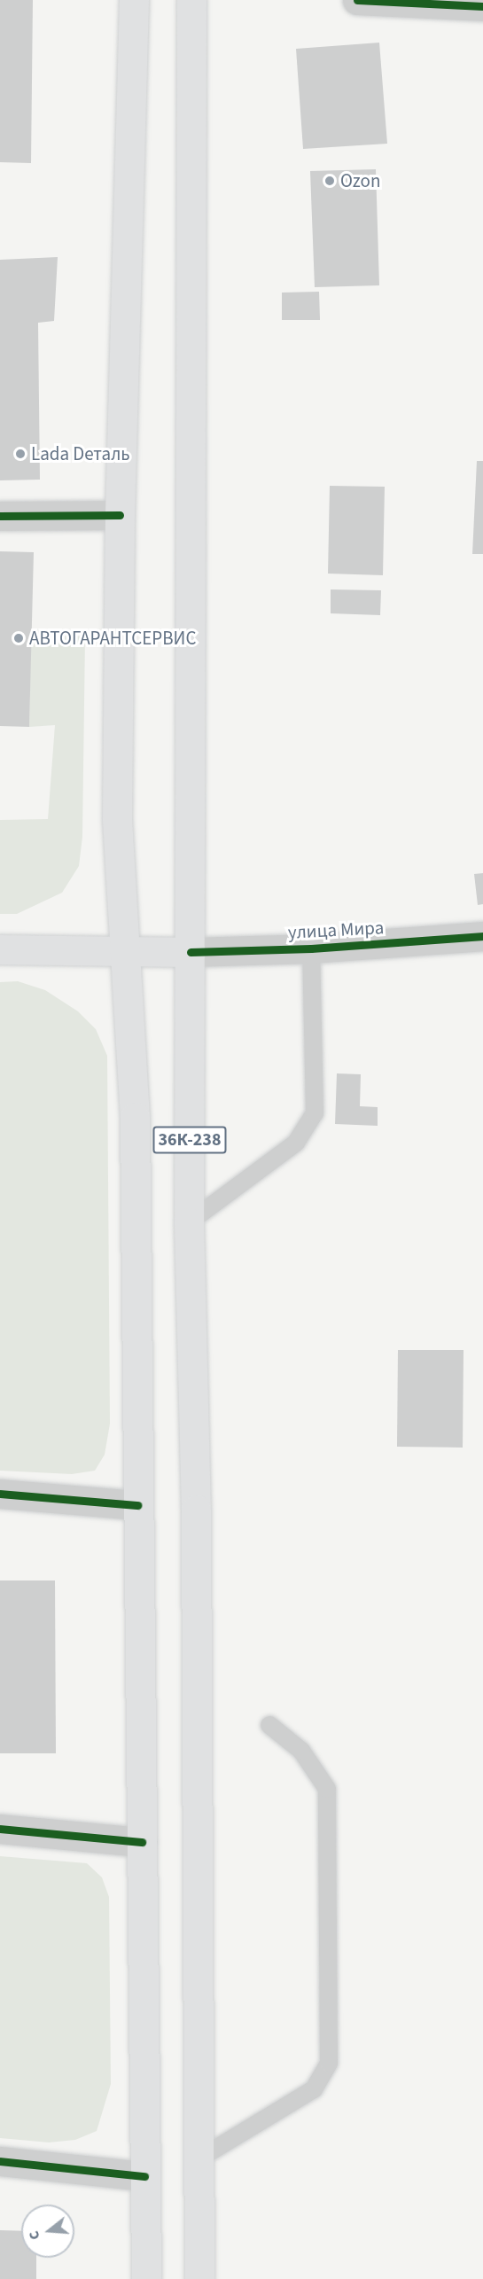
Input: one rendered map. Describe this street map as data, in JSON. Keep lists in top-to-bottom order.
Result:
{
  "streets": {
    "main road": ["улица Мира", "36К-238"]
  },
  "crossings": [
    ["улица Мира", "36К-238"]
  ],
  "places": ["Ozon", "Lada Dеталь", "АВТОГАРАНТСЕРВИС"],
  "north": "left"
}
